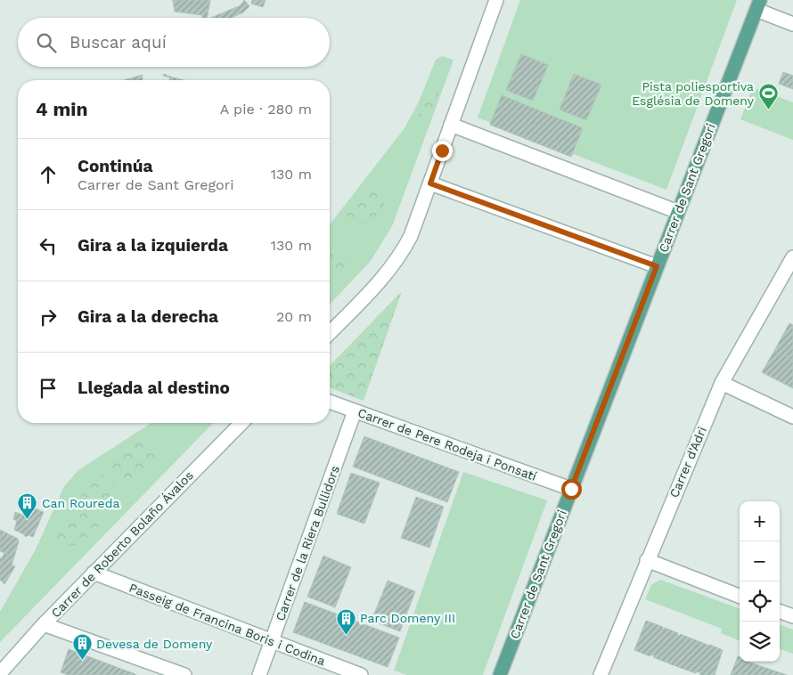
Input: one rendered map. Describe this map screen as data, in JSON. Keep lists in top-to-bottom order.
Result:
{
  "streets": {
    "main road": ["Carrer de Sant Gregori"],
    "street": [
      "Carrer de Pere Rodeja i Ponsatí",
      "Carrer d'Adri",
      "Carrer de la Riera Bullidors",
      "Carrer de Roberto Bolaño Ávalos",
      "Passeig de Francina Boris i Codina"
    ]
  },
  "crossings": [
    ["Carrer de Sant Gregori", "Carrer de Pere Rodeja i Ponsatí"],
    ["Carrer de Pere Rodeja i Ponsatí", "Carrer de la Riera Bullidors"],
    ["Carrer de la Riera Bullidors", "Passeig de Francina Boris i Codina"],
    ["Carrer de Roberto Bolaño Ávalos", "Passeig de Francina Boris i Codina"]
  ],
  "places": {
    "sports": ["Pista poliesportiva Església de Domeny"],
    "building": ["Can Roureda", "Parc Domeny III", "Devesa de Domeny"]
  },
  "page": {
    "search": "Buscar aquí",
    "heading": ["4 min", "A pie · 280 m"],
    "list": [
      ["Continúa", "Carrer de Sant Gregori", "130 m"],
      ["Gira a la izquierda", "130 m"],
      ["Gira a la derecha", "20 m"],
      "Llegada al destino"
    ],
    "map_buttons": ["+", "−"]
  }
}
